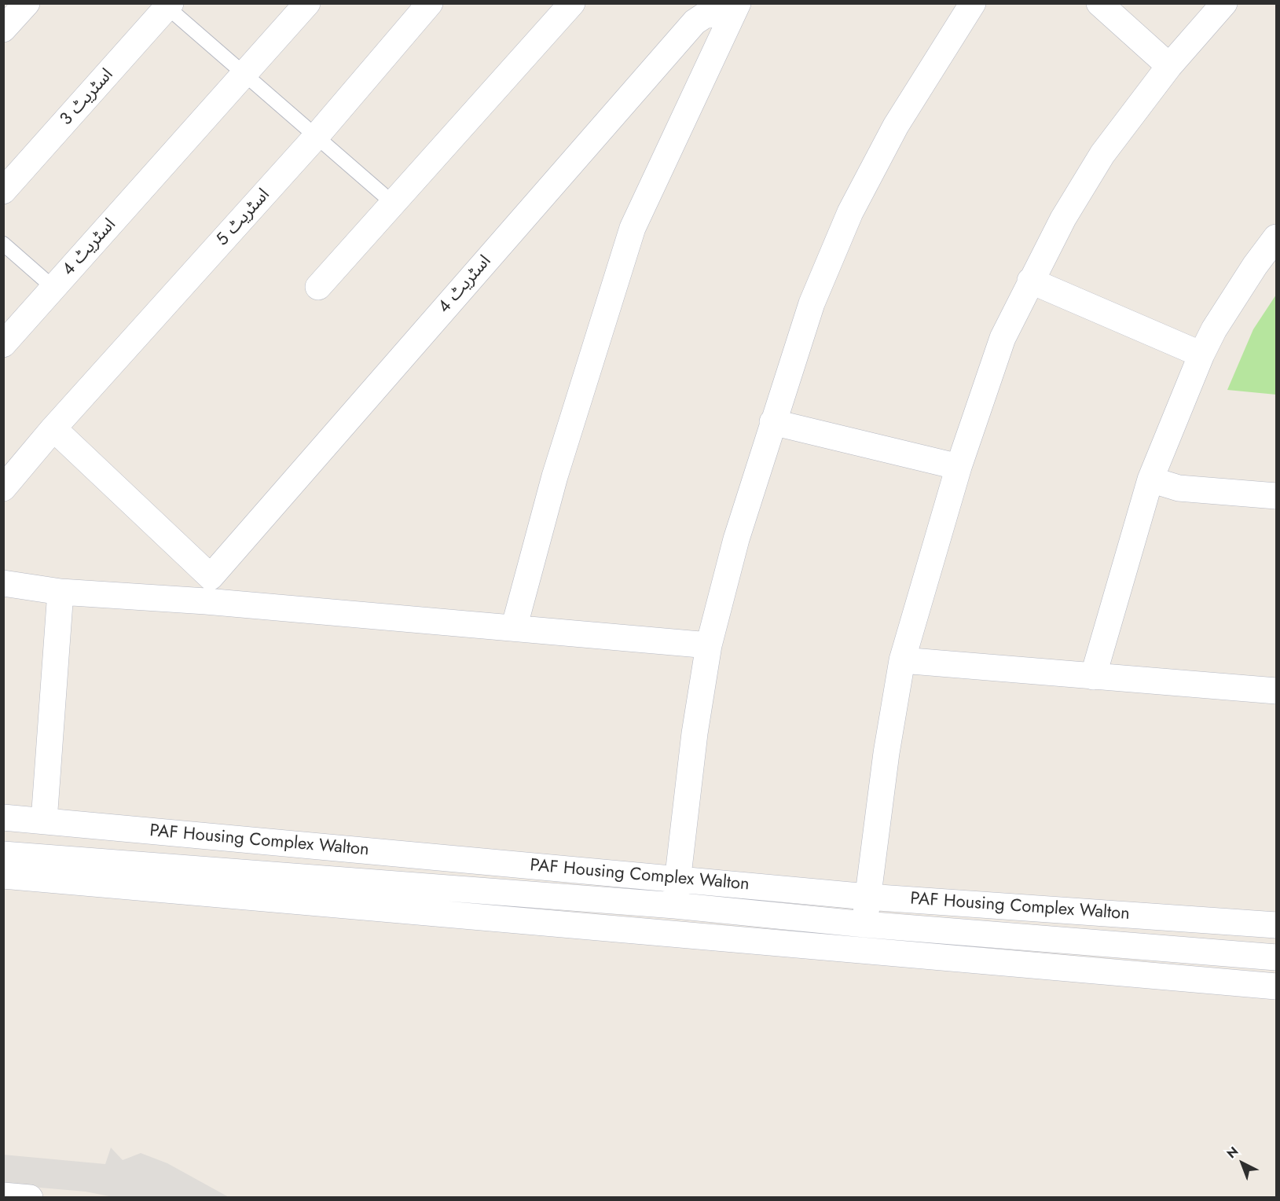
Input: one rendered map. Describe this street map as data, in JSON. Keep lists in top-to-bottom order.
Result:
{
  "streets": {
    "street": [
      "اسٹریٹ 3",
      "اسٹریٹ 5",
      "اسٹریٹ 4",
      "PAF Housing Complex Walton"
    ]
  },
  "north": "top left"
}
